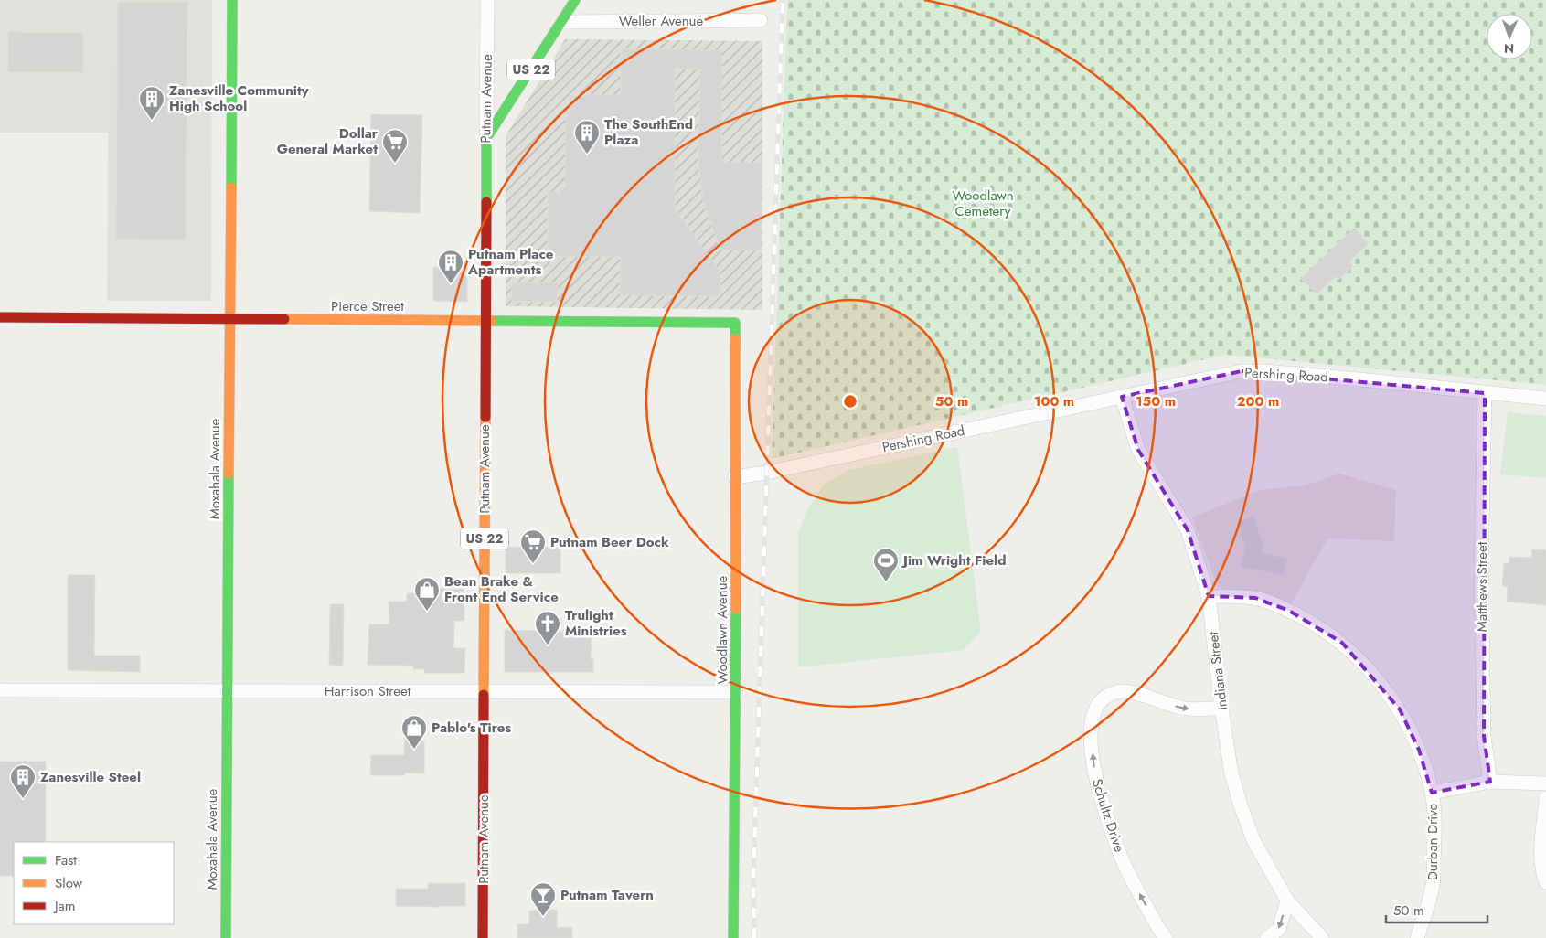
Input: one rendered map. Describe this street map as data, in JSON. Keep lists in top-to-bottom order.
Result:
{
  "streets": {
    "street": [
      "Weller Avenue",
      "US 22",
      "Putnam Avenue",
      "Pierce Street",
      "Pershing Road",
      "Moxahala Avenue",
      "Matthews Street",
      "Woodlawn Avenue",
      "Indiana Street",
      "Harrison Street",
      "Schultz Drive",
      "Durban Drive"
    ]
  },
  "crossings": [
    ["Weller Avenue", "US 22"],
    ["US 22", "Putnam Avenue"],
    ["Putnam Avenue", "Pierce Street"],
    ["Putnam Avenue", "Harrison Street"],
    ["Pierce Street", "Moxahala Avenue"],
    ["Pierce Street", "Woodlawn Avenue"],
    ["Pershing Road", "Matthews Street"],
    ["Pershing Road", "Woodlawn Avenue"],
    ["Pershing Road", "Indiana Street"],
    ["Moxahala Avenue", "Harrison Street"],
    ["Woodlawn Avenue", "Harrison Street"],
    ["Indiana Street", "Schultz Drive"],
    ["Indiana Street", "Durban Drive"]
  ],
  "parks": ["Woodlawn Cemetery"],
  "places": {
    "building": [
      "Zanesville Community High School",
      "The SouthEnd Plaza",
      "Putnam Place Apartments",
      "Zanesville Steel"
    ],
    "supermarket": ["Dollar General Market", "Putnam Beer Dock"],
    "sports": ["Jim Wright Field"],
    "shop": ["Bean Brake & Front End Service", "Pablo's Tires"],
    "church": ["Trulight Ministries"],
    "bar": ["Putnam Tavern"]
  },
  "legend": ["Fast", "Slow", "Jam"],
  "scale_bar": "50 m",
  "north": "bottom",
  "rings": [
    "50 m",
    "100 m",
    "150 m",
    "200 m"
  ]
}
